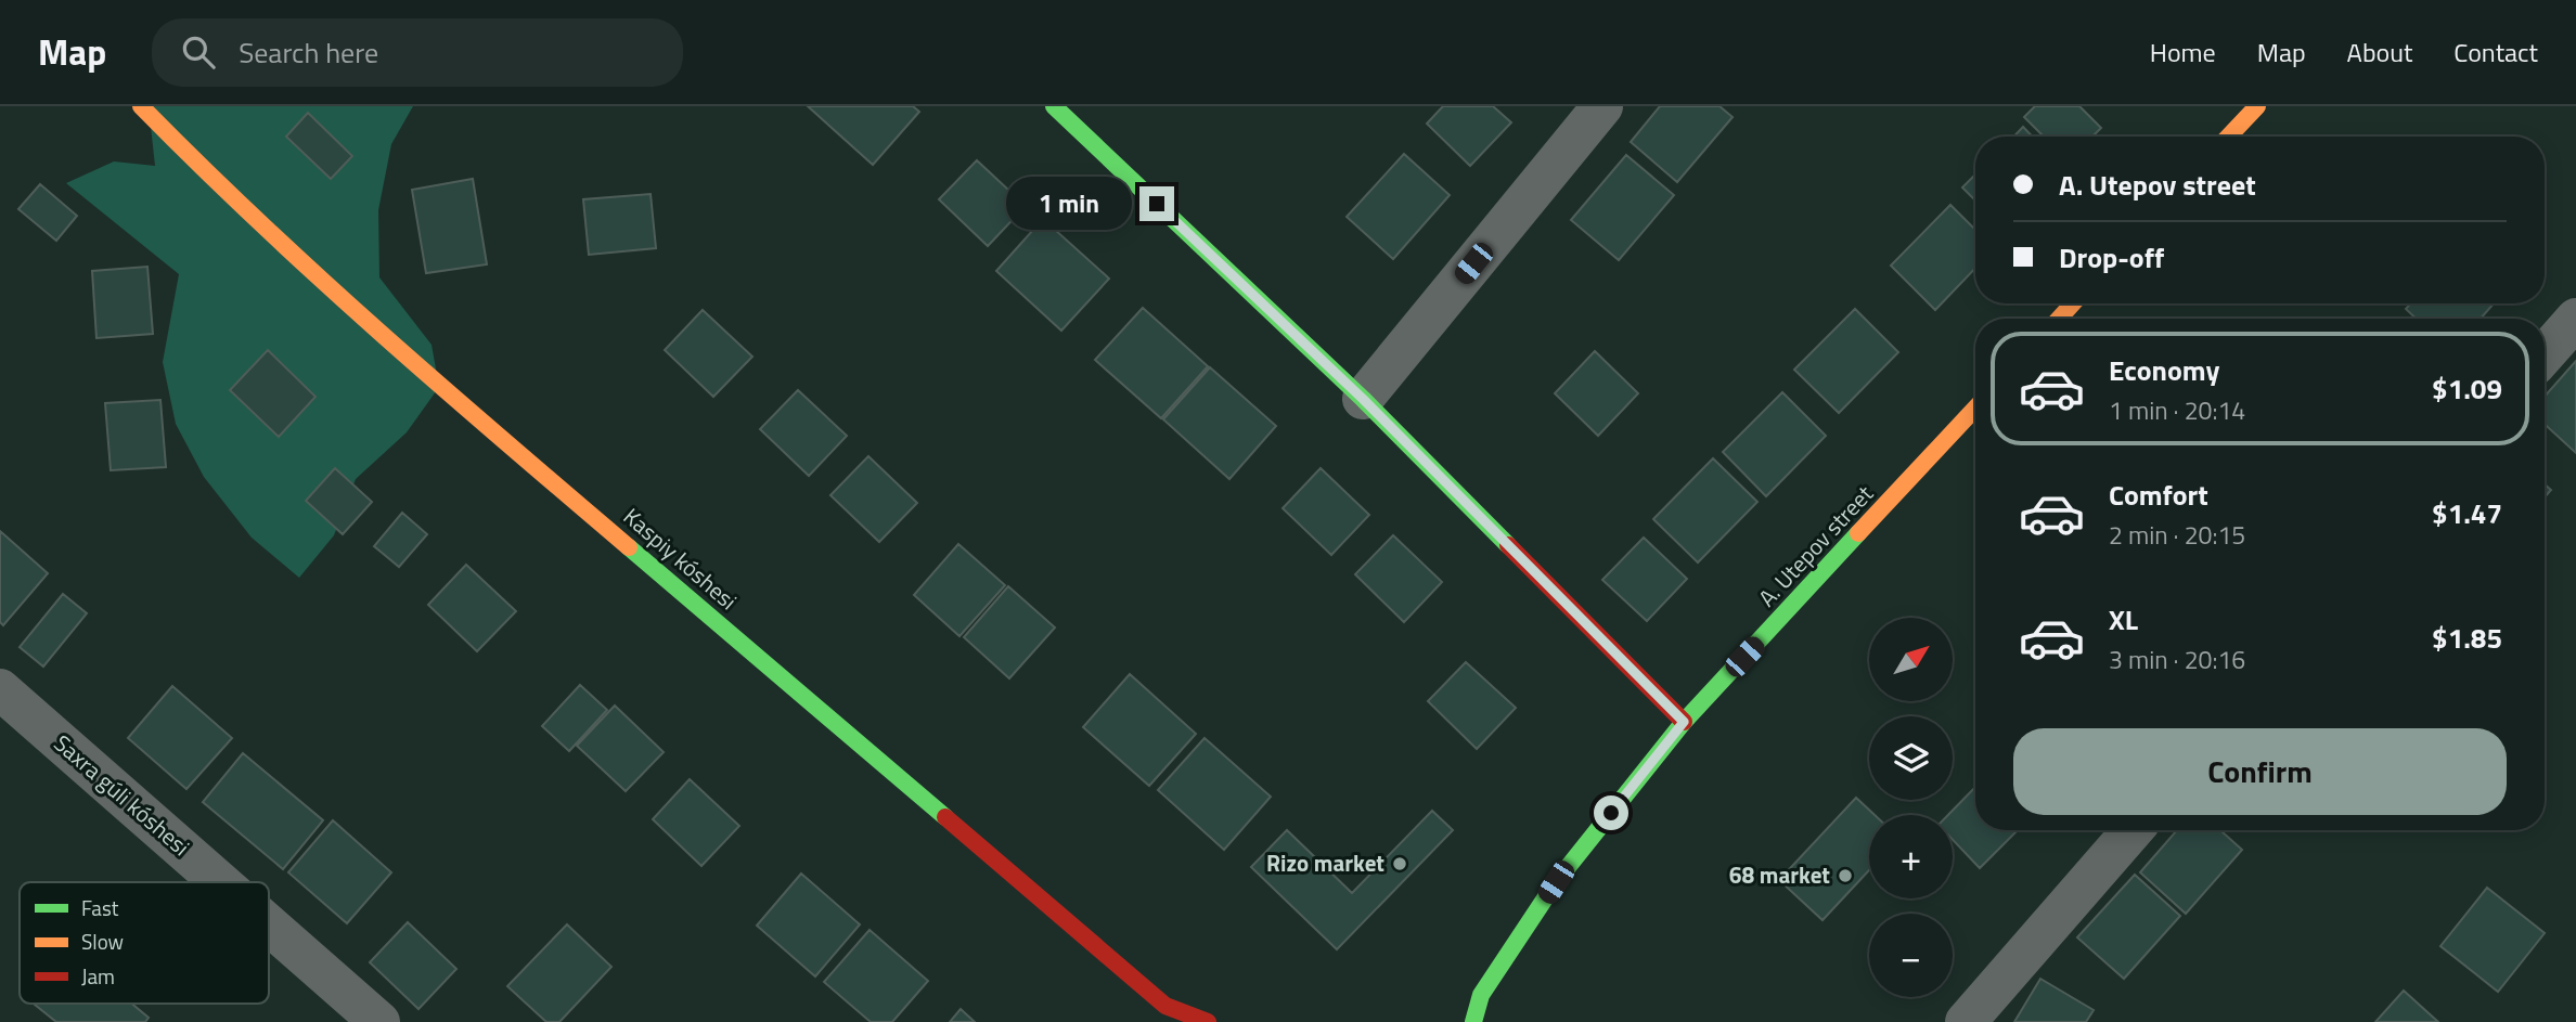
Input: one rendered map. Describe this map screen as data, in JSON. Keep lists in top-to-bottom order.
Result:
{
  "streets": {
    "street": ["A. Utepov street", "Kaspiy kóshesi", "Saxra gúli kóshesi"]
  },
  "places": ["Rizo market", "68 market"],
  "legend": ["Fast", "Slow", "Jam"],
  "north": "top right",
  "page": {
    "header": "Map",
    "search": "Search here",
    "nav": [
      "Home",
      "Map",
      "About",
      "Contact"
    ],
    "banner": ["A. Utepov street", "Drop-off"],
    "bubble": "1 min",
    "list": [
      {
        "name": "Economy",
        "note": "1 min · 20:14",
        "value": "$1.09"
      },
      {
        "name": "Comfort",
        "note": "2 min · 20:15",
        "value": "$1.47"
      },
      {
        "name": "XL",
        "note": "3 min · 20:16",
        "value": "$1.85"
      }
    ],
    "map_buttons": ["+", "−"],
    "buttons": "Confirm"
  }
}
